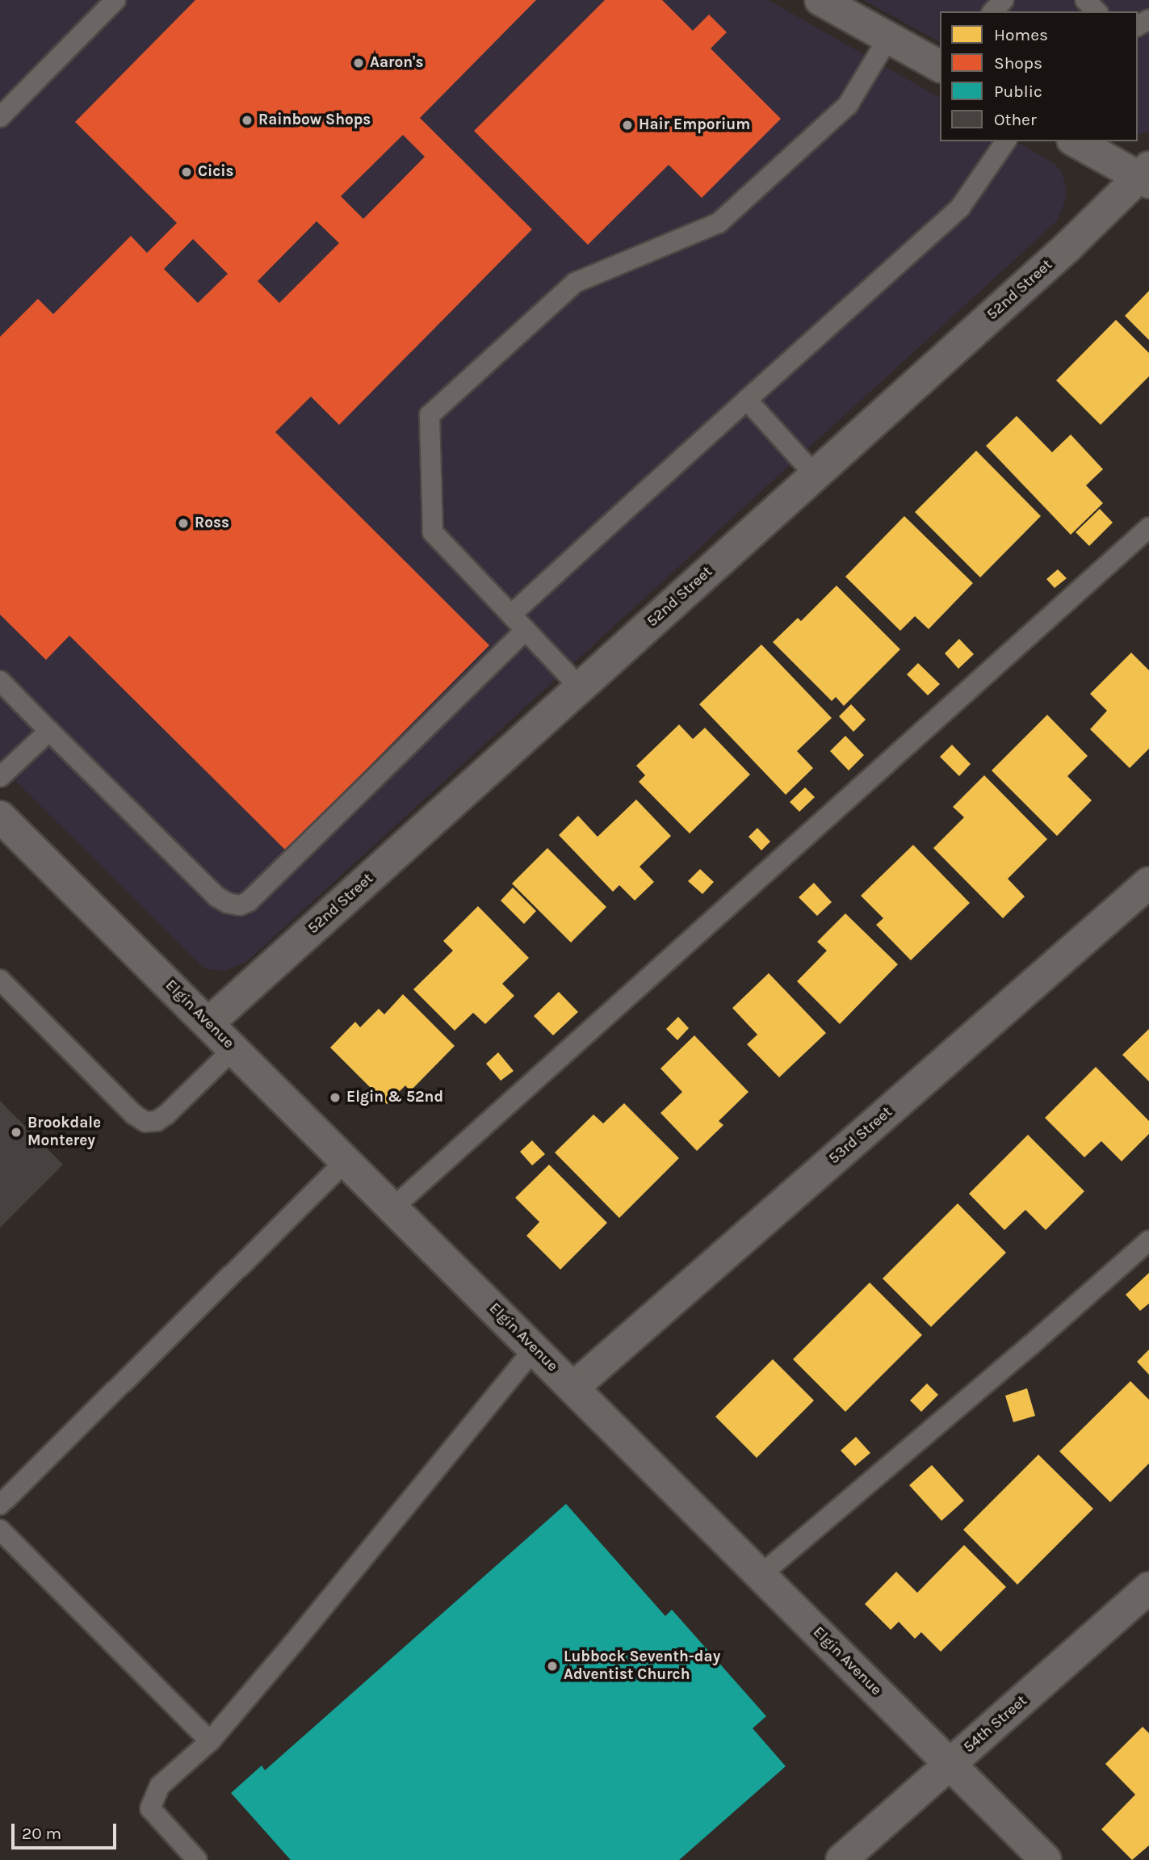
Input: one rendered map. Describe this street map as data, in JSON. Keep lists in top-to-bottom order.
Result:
{
  "streets": {
    "street": [
      "52nd Street",
      "Elgin Avenue",
      "53rd Street",
      "54th Street"
    ]
  },
  "crossings": [
    ["52nd Street", "Elgin Avenue"],
    ["Elgin Avenue", "53rd Street"],
    ["Elgin Avenue", "54th Street"]
  ],
  "places": [
    "Aaron's",
    "Rainbow Shops",
    "Hair Emporium",
    "Cicis",
    "Ross",
    "Elgin & 52nd",
    "Brookdale Monterey",
    "Lubbock Seventh-day Adventist Church"
  ],
  "legend": [
    "Homes",
    "Shops",
    "Public",
    "Other"
  ],
  "scale_bar": "20 m"
}
